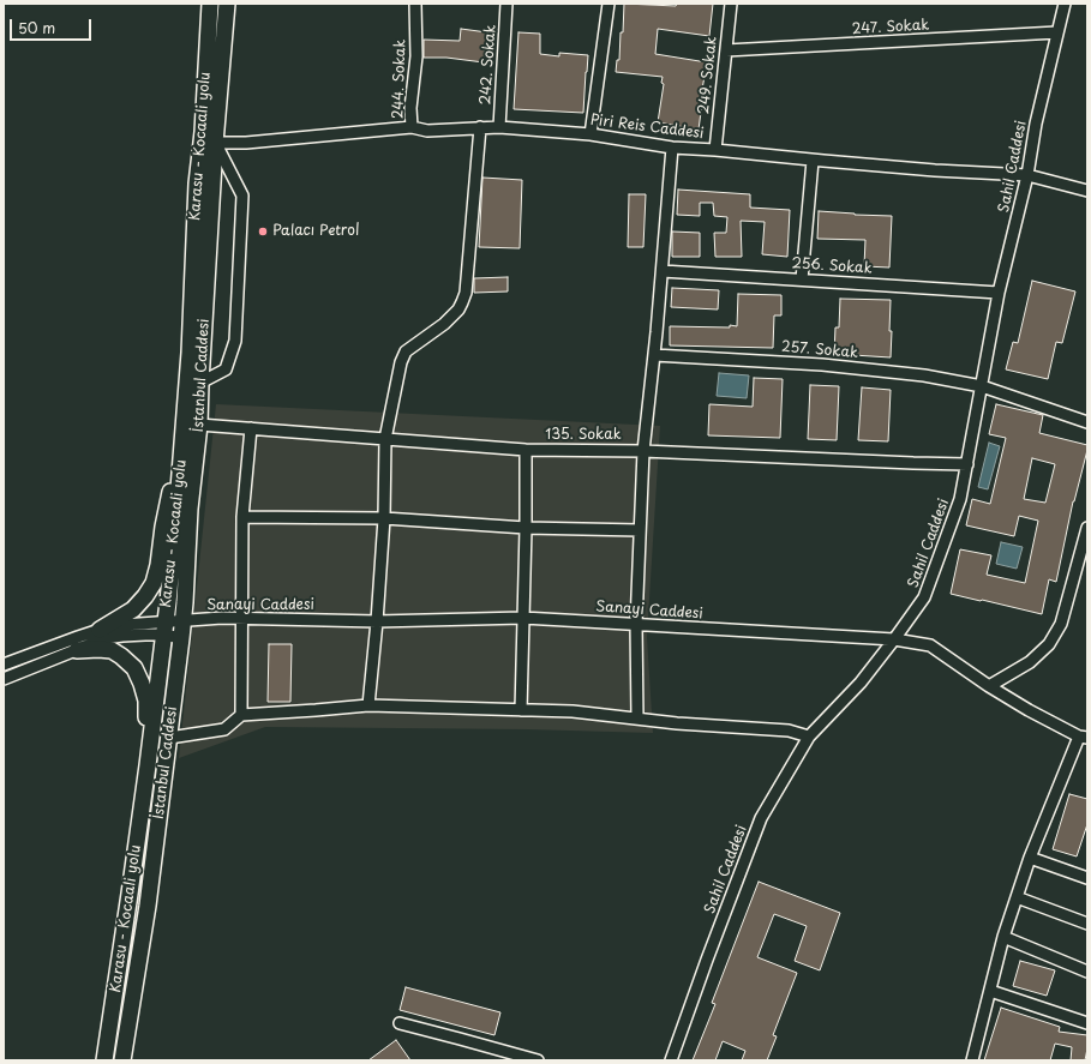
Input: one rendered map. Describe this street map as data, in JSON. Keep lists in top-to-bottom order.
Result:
{
  "streets": {
    "highway": ["Karasu - Kocaali yolu", "İstanbul Caddesi"],
    "street": [
      "247. Sokak",
      "242. Sokak",
      "249. Sokak",
      "244. Sokak",
      "Piri Reis Caddesi",
      "Sahil Caddesi",
      "256. Sokak",
      "257. Sokak",
      "135. Sokak",
      "Sanayi Caddesi"
    ]
  },
  "crossings": [
    ["247. Sokak", "249. Sokak"],
    ["247. Sokak", "Sahil Caddesi"],
    ["242. Sokak", "Piri Reis Caddesi"],
    ["249. Sokak", "Piri Reis Caddesi"],
    ["244. Sokak", "Piri Reis Caddesi"],
    ["Piri Reis Caddesi", "Karasu - Kocaali yolu"],
    ["Piri Reis Caddesi", "Sahil Caddesi"],
    ["Piri Reis Caddesi", "İstanbul Caddesi"],
    ["Karasu - Kocaali yolu", "İstanbul Caddesi"],
    ["Karasu - Kocaali yolu", "Sanayi Caddesi"],
    ["Sahil Caddesi", "256. Sokak"],
    ["Sahil Caddesi", "257. Sokak"],
    ["Sahil Caddesi", "135. Sokak"],
    ["Sahil Caddesi", "Sanayi Caddesi"],
    ["İstanbul Caddesi", "135. Sokak"],
    ["İstanbul Caddesi", "Sanayi Caddesi"]
  ],
  "places": ["Palacı Petrol"],
  "scale_bar": "50 m"
}
